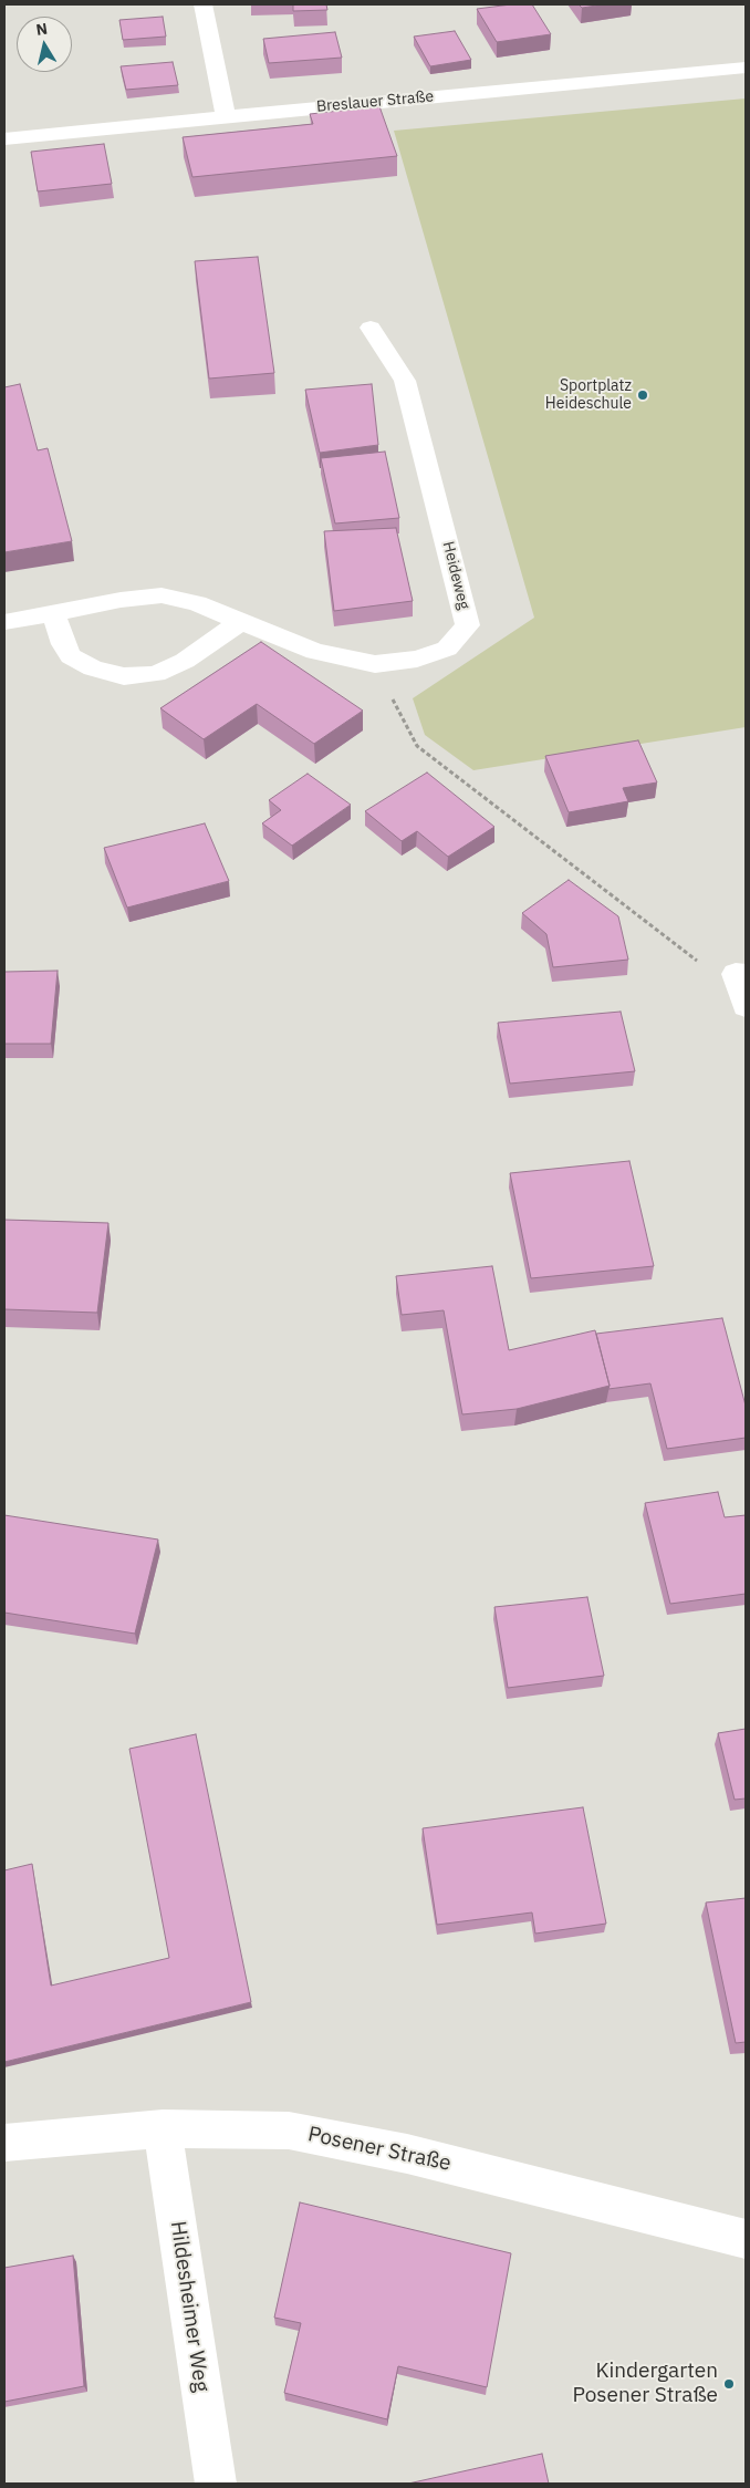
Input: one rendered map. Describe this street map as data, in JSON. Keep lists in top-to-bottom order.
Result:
{
  "streets": {
    "street": [
      "Breslauer Straße",
      "Heideweg",
      "Posener Straße",
      "Hildesheimer Weg"
    ]
  },
  "crossings": [
    ["Posener Straße", "Hildesheimer Weg"]
  ],
  "places": ["Sportplatz Heideschule", "Kindergarten Posener Straße"],
  "north": "top"
}
